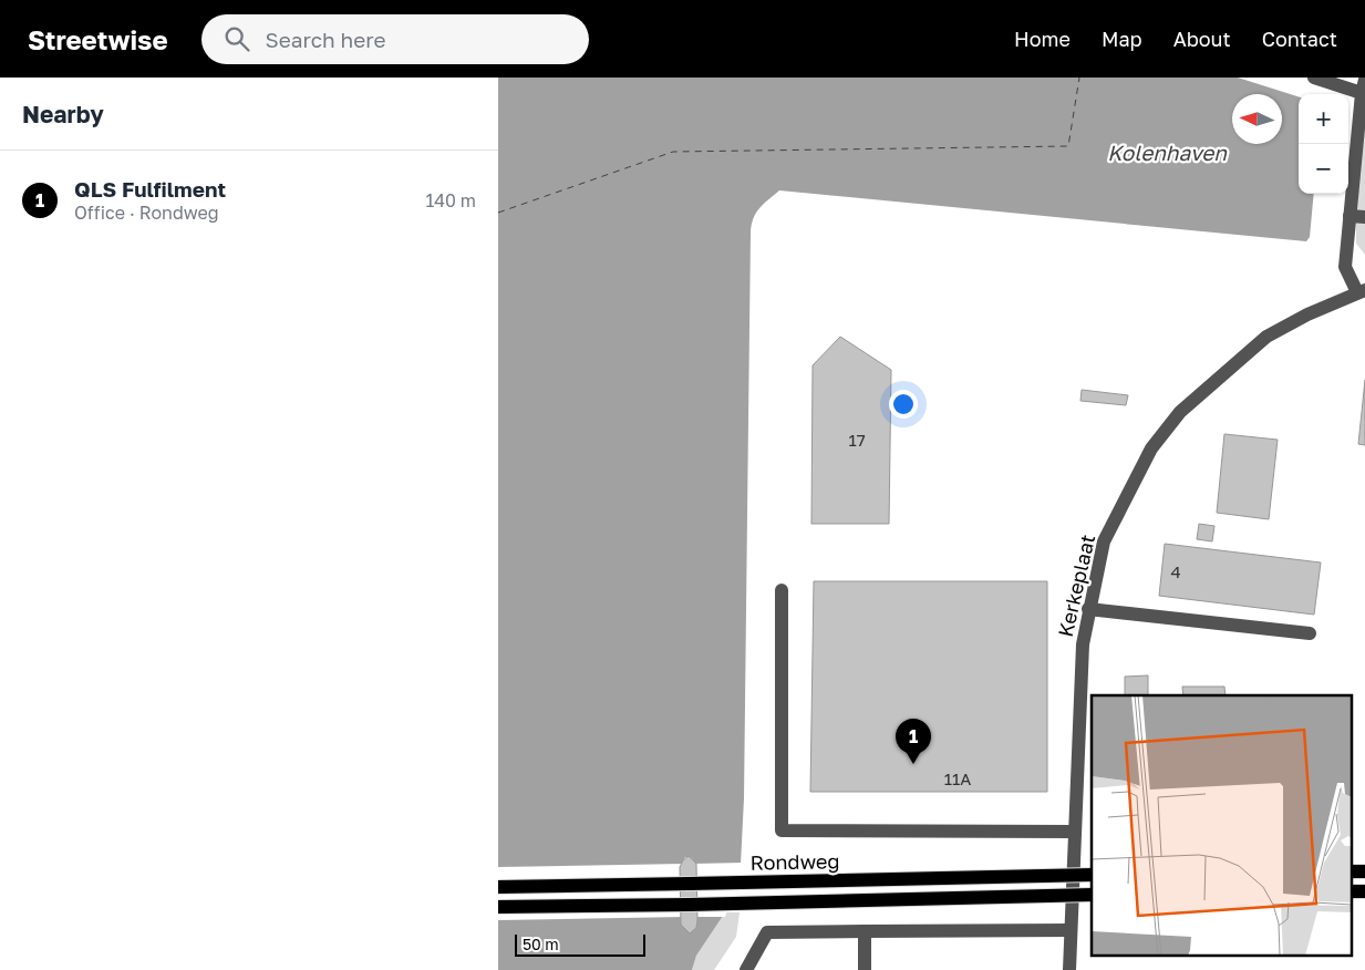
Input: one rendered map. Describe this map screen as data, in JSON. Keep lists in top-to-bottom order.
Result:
{
  "streets": {
    "main road": ["Rondweg"],
    "street": ["Kerkeplaat"]
  },
  "water": ["Kolenhaven"],
  "house_numbers": ["17", "4", "11A"],
  "scale_bar": "50 m",
  "north": "left",
  "page": {
    "header": "Streetwise",
    "search": "Search here",
    "nav": [
      "Home",
      "Map",
      "About",
      "Contact"
    ],
    "heading": "Nearby",
    "map_buttons": ["+", "−"],
    "list": [
      {
        "mark": "1",
        "name": "QLS Fulfilment",
        "note": "Office · Rondweg",
        "value": "140 m"
      }
    ],
    "pins": "1",
    "scale": "50 m"
  }
}
